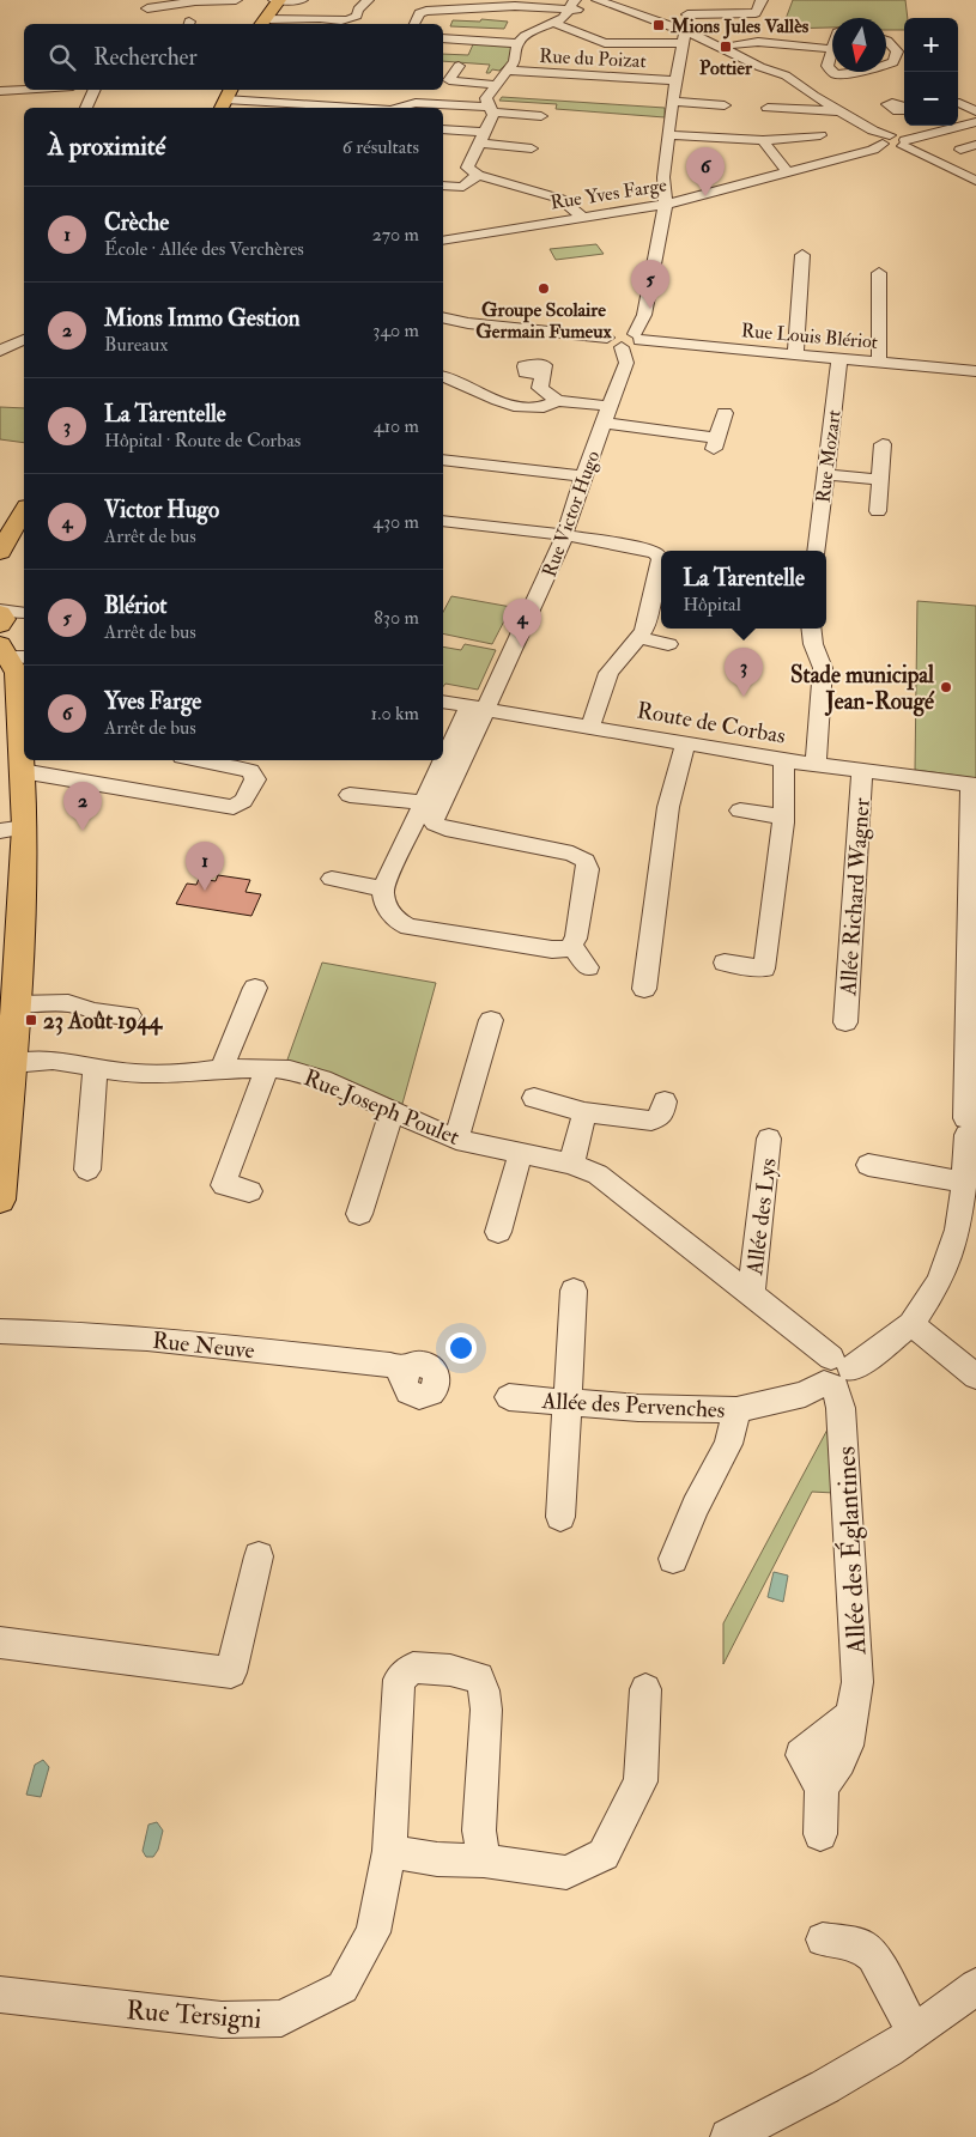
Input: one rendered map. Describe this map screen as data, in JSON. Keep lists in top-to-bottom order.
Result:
{
  "streets": {
    "street": [
      "Rue du Poizat",
      "Rue Yves Farge",
      "Rue Louis Blériot",
      "Rue Mozart",
      "Rue Victor Hugo",
      "Route de Corbas",
      "Allée Richard Wagner",
      "Rue Joseph Poulet",
      "Allée des Lys",
      "Rue Neuve",
      "Allée des Pervenches",
      "Allée des Églantines",
      "Rue Tersigni"
    ]
  },
  "crossings": [
    ["Rue du Poizat", "Rue Victor Hugo"],
    ["Rue Yves Farge", "Rue Victor Hugo"],
    ["Rue Louis Blériot", "Rue Mozart"],
    ["Rue Louis Blériot", "Rue Victor Hugo"],
    ["Rue Victor Hugo", "Route de Corbas"],
    ["Route de Corbas", "Allée Richard Wagner"],
    ["Route de Corbas", "Allée des Pervenches"],
    ["Rue Joseph Poulet", "Allée des Lys"],
    ["Rue Joseph Poulet", "Allée des Pervenches"],
    ["Rue Joseph Poulet", "Allée des Églantines"],
    ["Allée des Pervenches", "Allée des Églantines"]
  ],
  "places": {
    "transit": ["Mions Jules Vallès", "Pottier", "23 Août 1944"],
    "other": ["Groupe Scolaire Germain Fumeux", "Stade municipal Jean-Rougé"]
  },
  "north": "bottom",
  "page": {
    "map_buttons": ["+", "−"],
    "search": "Rechercher",
    "heading": ["À proximité", "6 résultats"],
    "pins": [
      "6",
      "5",
      "4",
      "3",
      "2",
      "1"
    ],
    "list": [
      {
        "mark": "1",
        "name": "Crèche",
        "note": "École · Allée des Verchères",
        "value": "270 m"
      },
      {
        "mark": "2",
        "name": "Mions Immo Gestion",
        "note": "Bureaux",
        "value": "340 m"
      },
      {
        "mark": "3",
        "name": "La Tarentelle",
        "note": "Hôpital · Route de Corbas",
        "value": "410 m"
      },
      {
        "mark": "4",
        "name": "Victor Hugo",
        "note": "Arrêt de bus",
        "value": "430 m"
      },
      {
        "mark": "5",
        "name": "Blériot",
        "note": "Arrêt de bus",
        "value": "830 m"
      },
      {
        "mark": "6",
        "name": "Yves Farge",
        "note": "Arrêt de bus",
        "value": "1.0 km"
      }
    ],
    "popup": ["La Tarentelle", "Hôpital"]
  }
}
